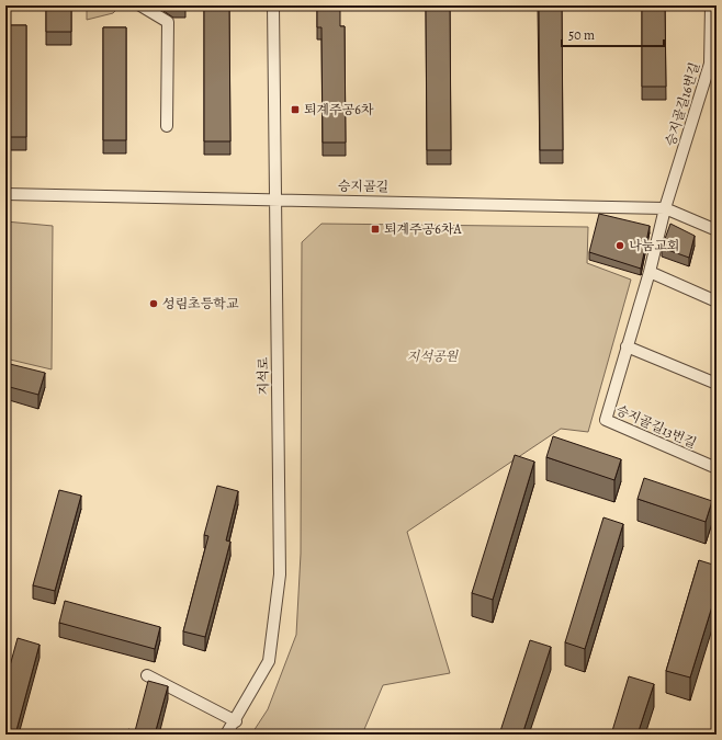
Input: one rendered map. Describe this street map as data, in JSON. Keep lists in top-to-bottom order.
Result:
{
  "streets": {
    "street": [
      "승지골길16번길",
      "승지골길",
      "지석로",
      "승지골길13번길"
    ]
  },
  "crossings": [
    ["승지골길16번길", "승지골길"],
    ["승지골길16번길", "승지골길13번길"],
    ["승지골길", "지석로"],
    ["승지골길", "승지골길13번길"]
  ],
  "parks": ["지석공원"],
  "places": {
    "transit": ["퇴계주공6차", "퇴계주공6차A"],
    "other": ["나눔교회", "성림초등학교"]
  },
  "scale_bar": "50 m"
}
